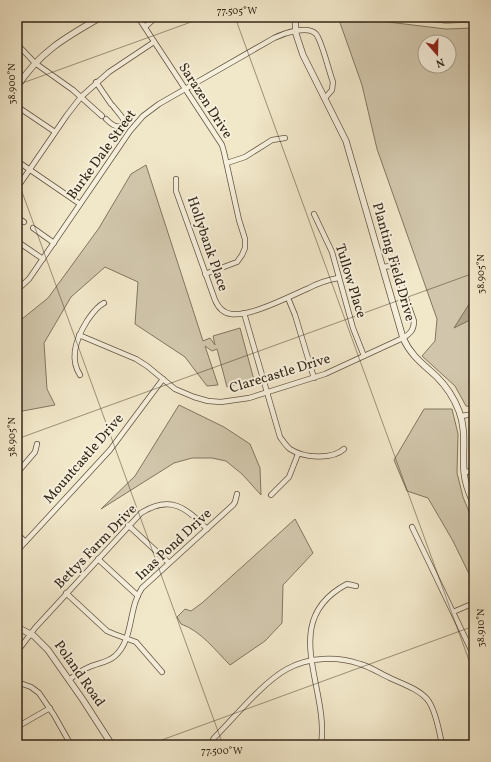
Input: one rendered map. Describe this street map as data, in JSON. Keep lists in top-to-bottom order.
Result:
{
  "streets": {
    "street": [
      "Sarazen Drive",
      "Burke Dale Street",
      "Hollybank Place",
      "Planting Field Drive",
      "Tullow Place",
      "Clarecastle Drive",
      "Mountcastle Drive",
      "Inas Pond Drive",
      "Bettys Farm Drive",
      "Poland Road"
    ]
  },
  "crossings": [
    ["Sarazen Drive", "Burke Dale Street"],
    ["Sarazen Drive", "Hollybank Place"],
    ["Burke Dale Street", "Planting Field Drive"],
    ["Hollybank Place", "Tullow Place"],
    ["Planting Field Drive", "Clarecastle Drive"],
    ["Tullow Place", "Clarecastle Drive"],
    ["Clarecastle Drive", "Mountcastle Drive"],
    ["Inas Pond Drive", "Bettys Farm Drive"],
    ["Inas Pond Drive", "Poland Road"],
    ["Bettys Farm Drive", "Poland Road"]
  ],
  "north": "bottom",
  "coordinates": [
    "77.505°W",
    "38.900°N",
    "38.905°N",
    "38.910°N",
    "77.500°W"
  ]
}
